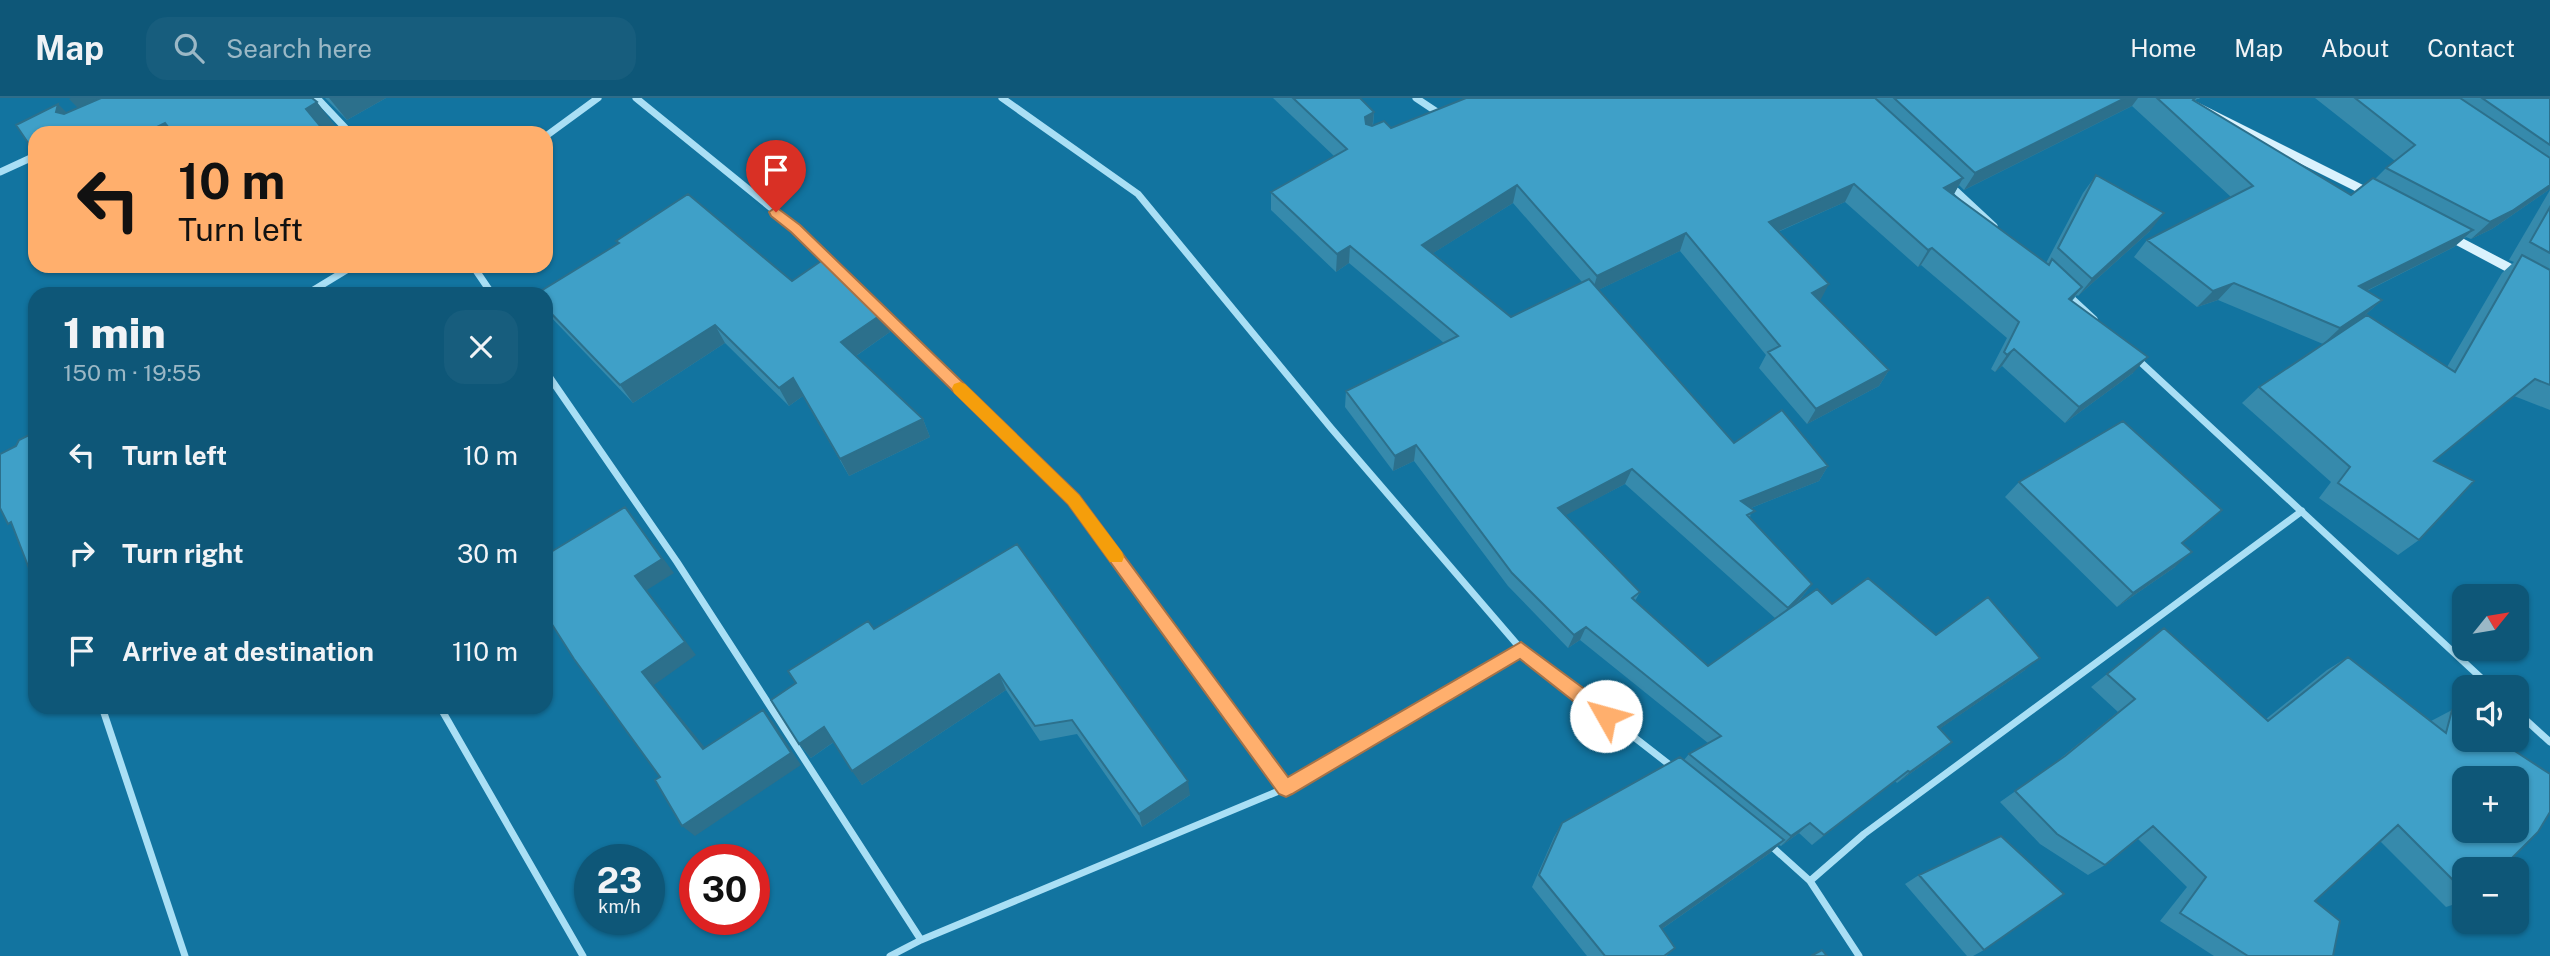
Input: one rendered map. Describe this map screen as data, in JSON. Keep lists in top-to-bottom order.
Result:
{
  "north": "top right",
  "page": {
    "header": "Map",
    "search": "Search here",
    "nav": [
      "Home",
      "Map",
      "About",
      "Contact"
    ],
    "turn": ["10 m", "Turn left"],
    "heading": ["1 min", "150 m · 19:55"],
    "list": [
      {
        "name": "Turn left",
        "value": "10 m"
      },
      {
        "name": "Turn right",
        "value": "30 m"
      },
      {
        "name": "Arrive at destination",
        "value": "110 m"
      }
    ],
    "map_buttons": ["+", "−"],
    "speed": "23 km/h",
    "limit": "30"
  }
}
